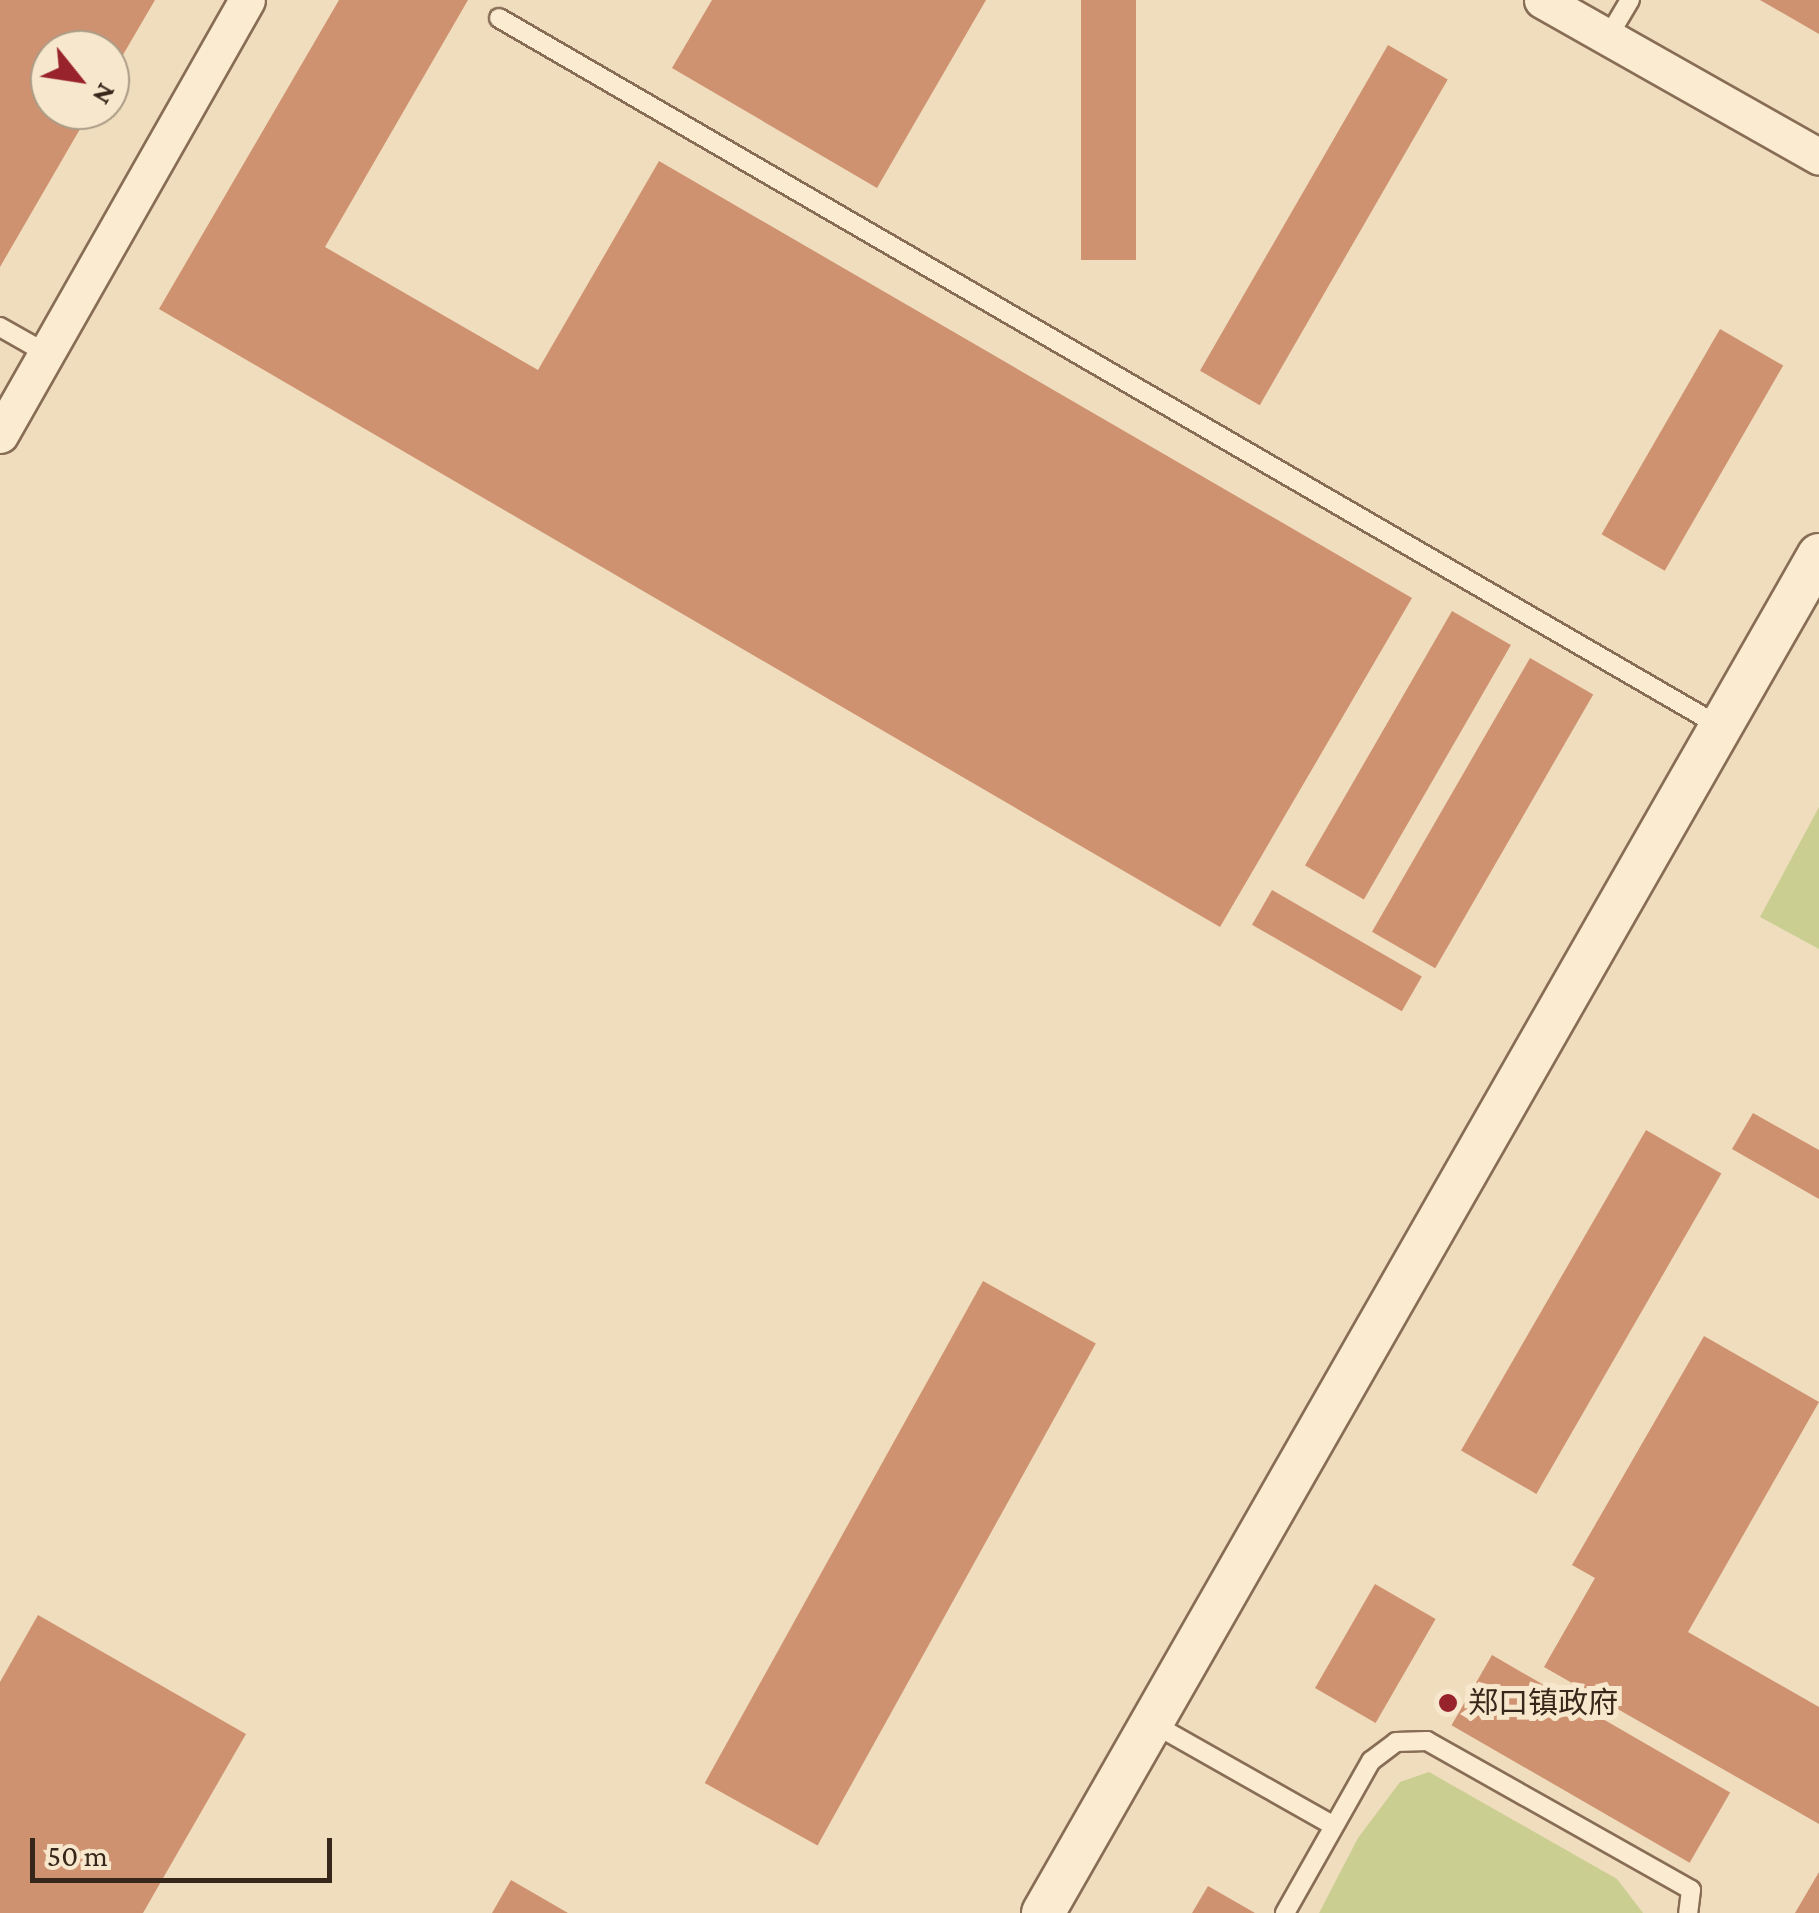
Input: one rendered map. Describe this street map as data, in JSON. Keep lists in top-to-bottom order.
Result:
{
  "places": ["郑口镇政府"],
  "scale_bar": "50 m",
  "north": "bottom right"
}
